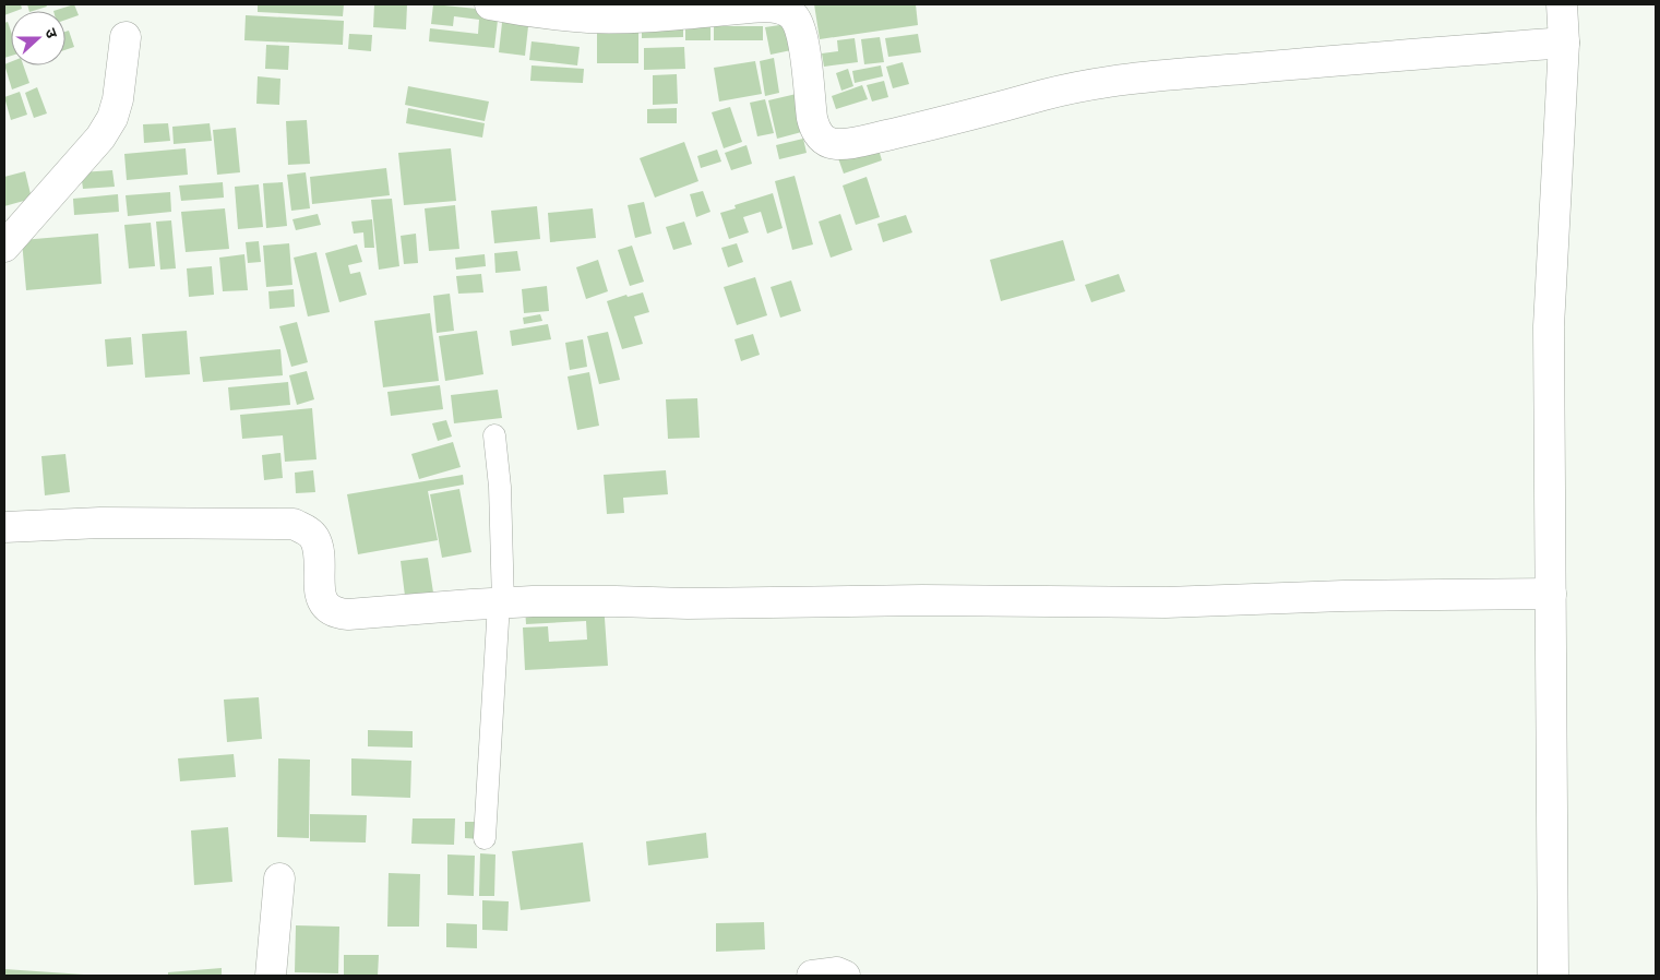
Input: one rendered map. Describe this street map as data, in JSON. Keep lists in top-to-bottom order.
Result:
{
  "north": "right"
}
